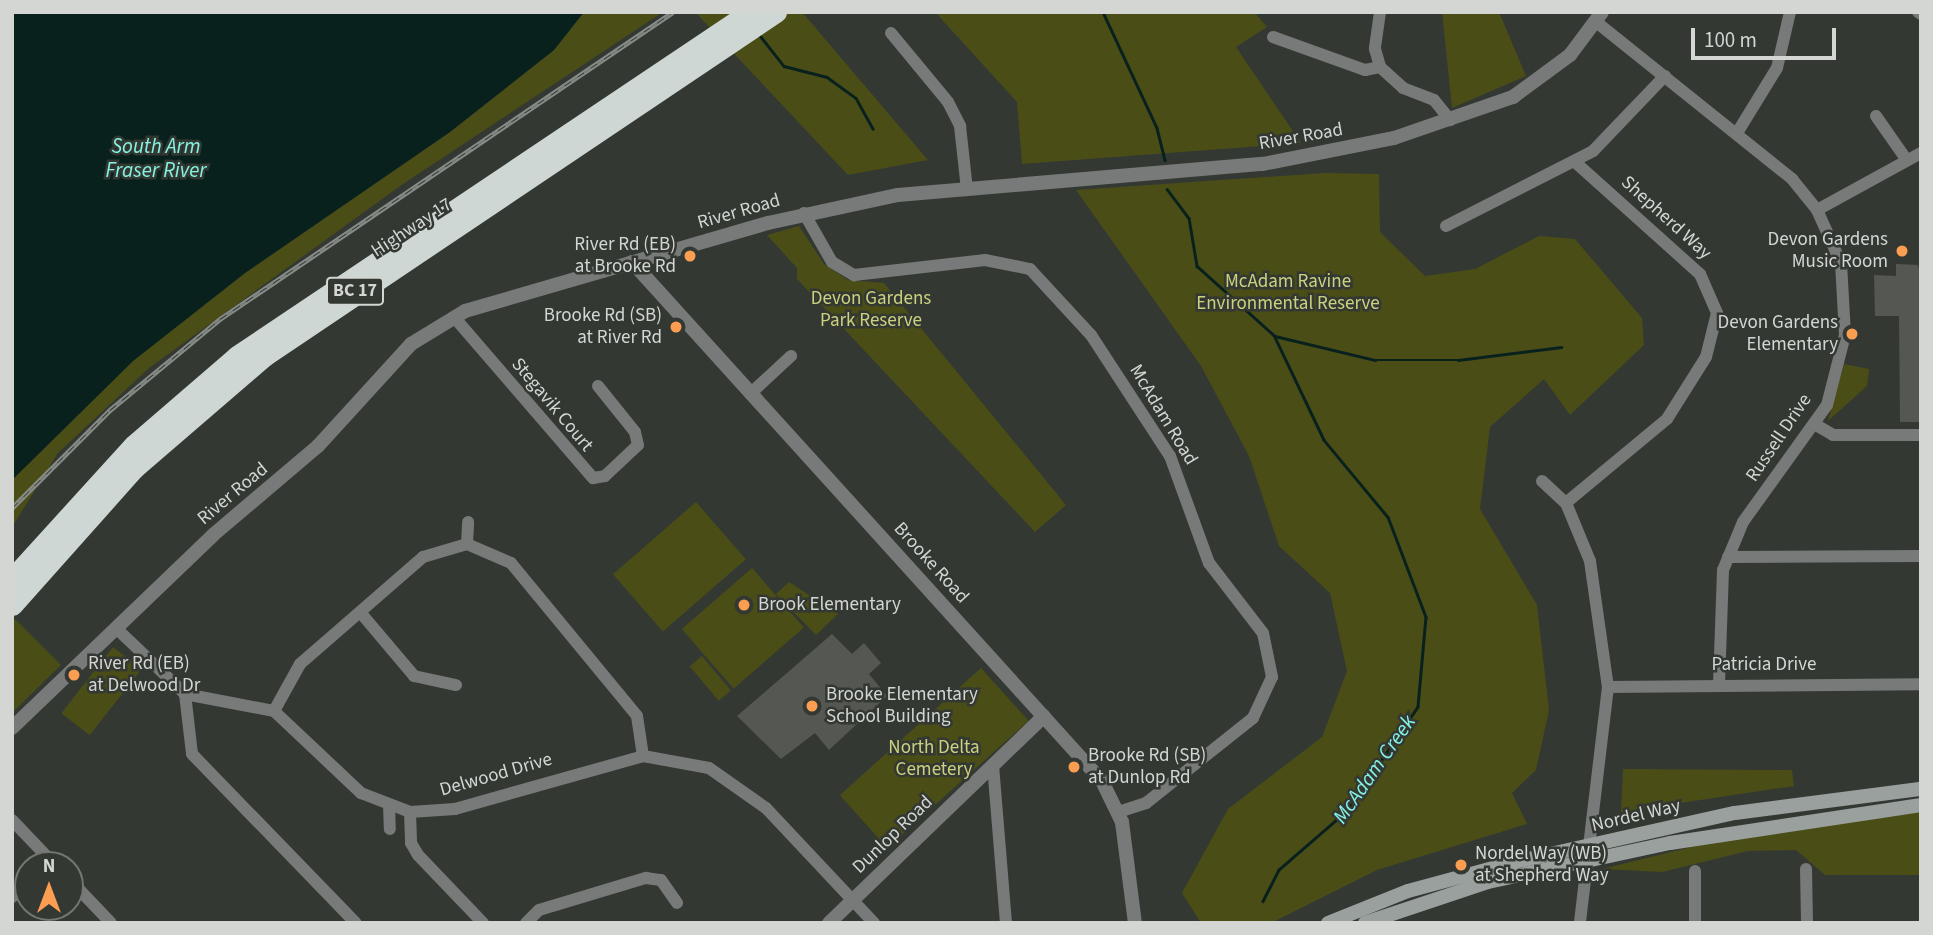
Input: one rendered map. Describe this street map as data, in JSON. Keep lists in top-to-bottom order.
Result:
{
  "streets": {
    "highway": ["Highway 17", "BC 17"],
    "main road": ["Nordel Way"],
    "street": [
      "River Road",
      "Shepherd Way",
      "Stegavik Court",
      "McAdam Road",
      "Russell Drive",
      "Brooke Road",
      "Patricia Drive",
      "Delwood Drive",
      "Dunlop Road"
    ]
  },
  "crossings": [
    ["River Road", "Stegavik Court"],
    ["River Road", "McAdam Road"],
    ["River Road", "Russell Drive"],
    ["River Road", "Brooke Road"],
    ["McAdam Road", "Brooke Road"],
    ["Russell Drive", "Patricia Drive"],
    ["Brooke Road", "Dunlop Road"],
    ["Delwood Drive", "Dunlop Road"]
  ],
  "water": ["South Arm Fraser River", "McAdam Creek"],
  "parks": ["McAdam Ravine Environmental Reserve", "Devon Gardens Park Reserve", "North Delta Cemetery"],
  "places": [
    "Devon Gardens Music Room",
    "River Rd (EB) at Brooke Rd",
    "Brooke Rd (SB) at River Rd",
    "Devon Gardens Elementary",
    "Brook Elementary",
    "River Rd (EB) at Delwood Dr",
    "Brooke Elementary School Building",
    "Brooke Rd (SB) at Dunlop Rd",
    "Nordel Way (WB) at Shepherd Way"
  ],
  "scale_bar": "100 m",
  "north": "top"
}
